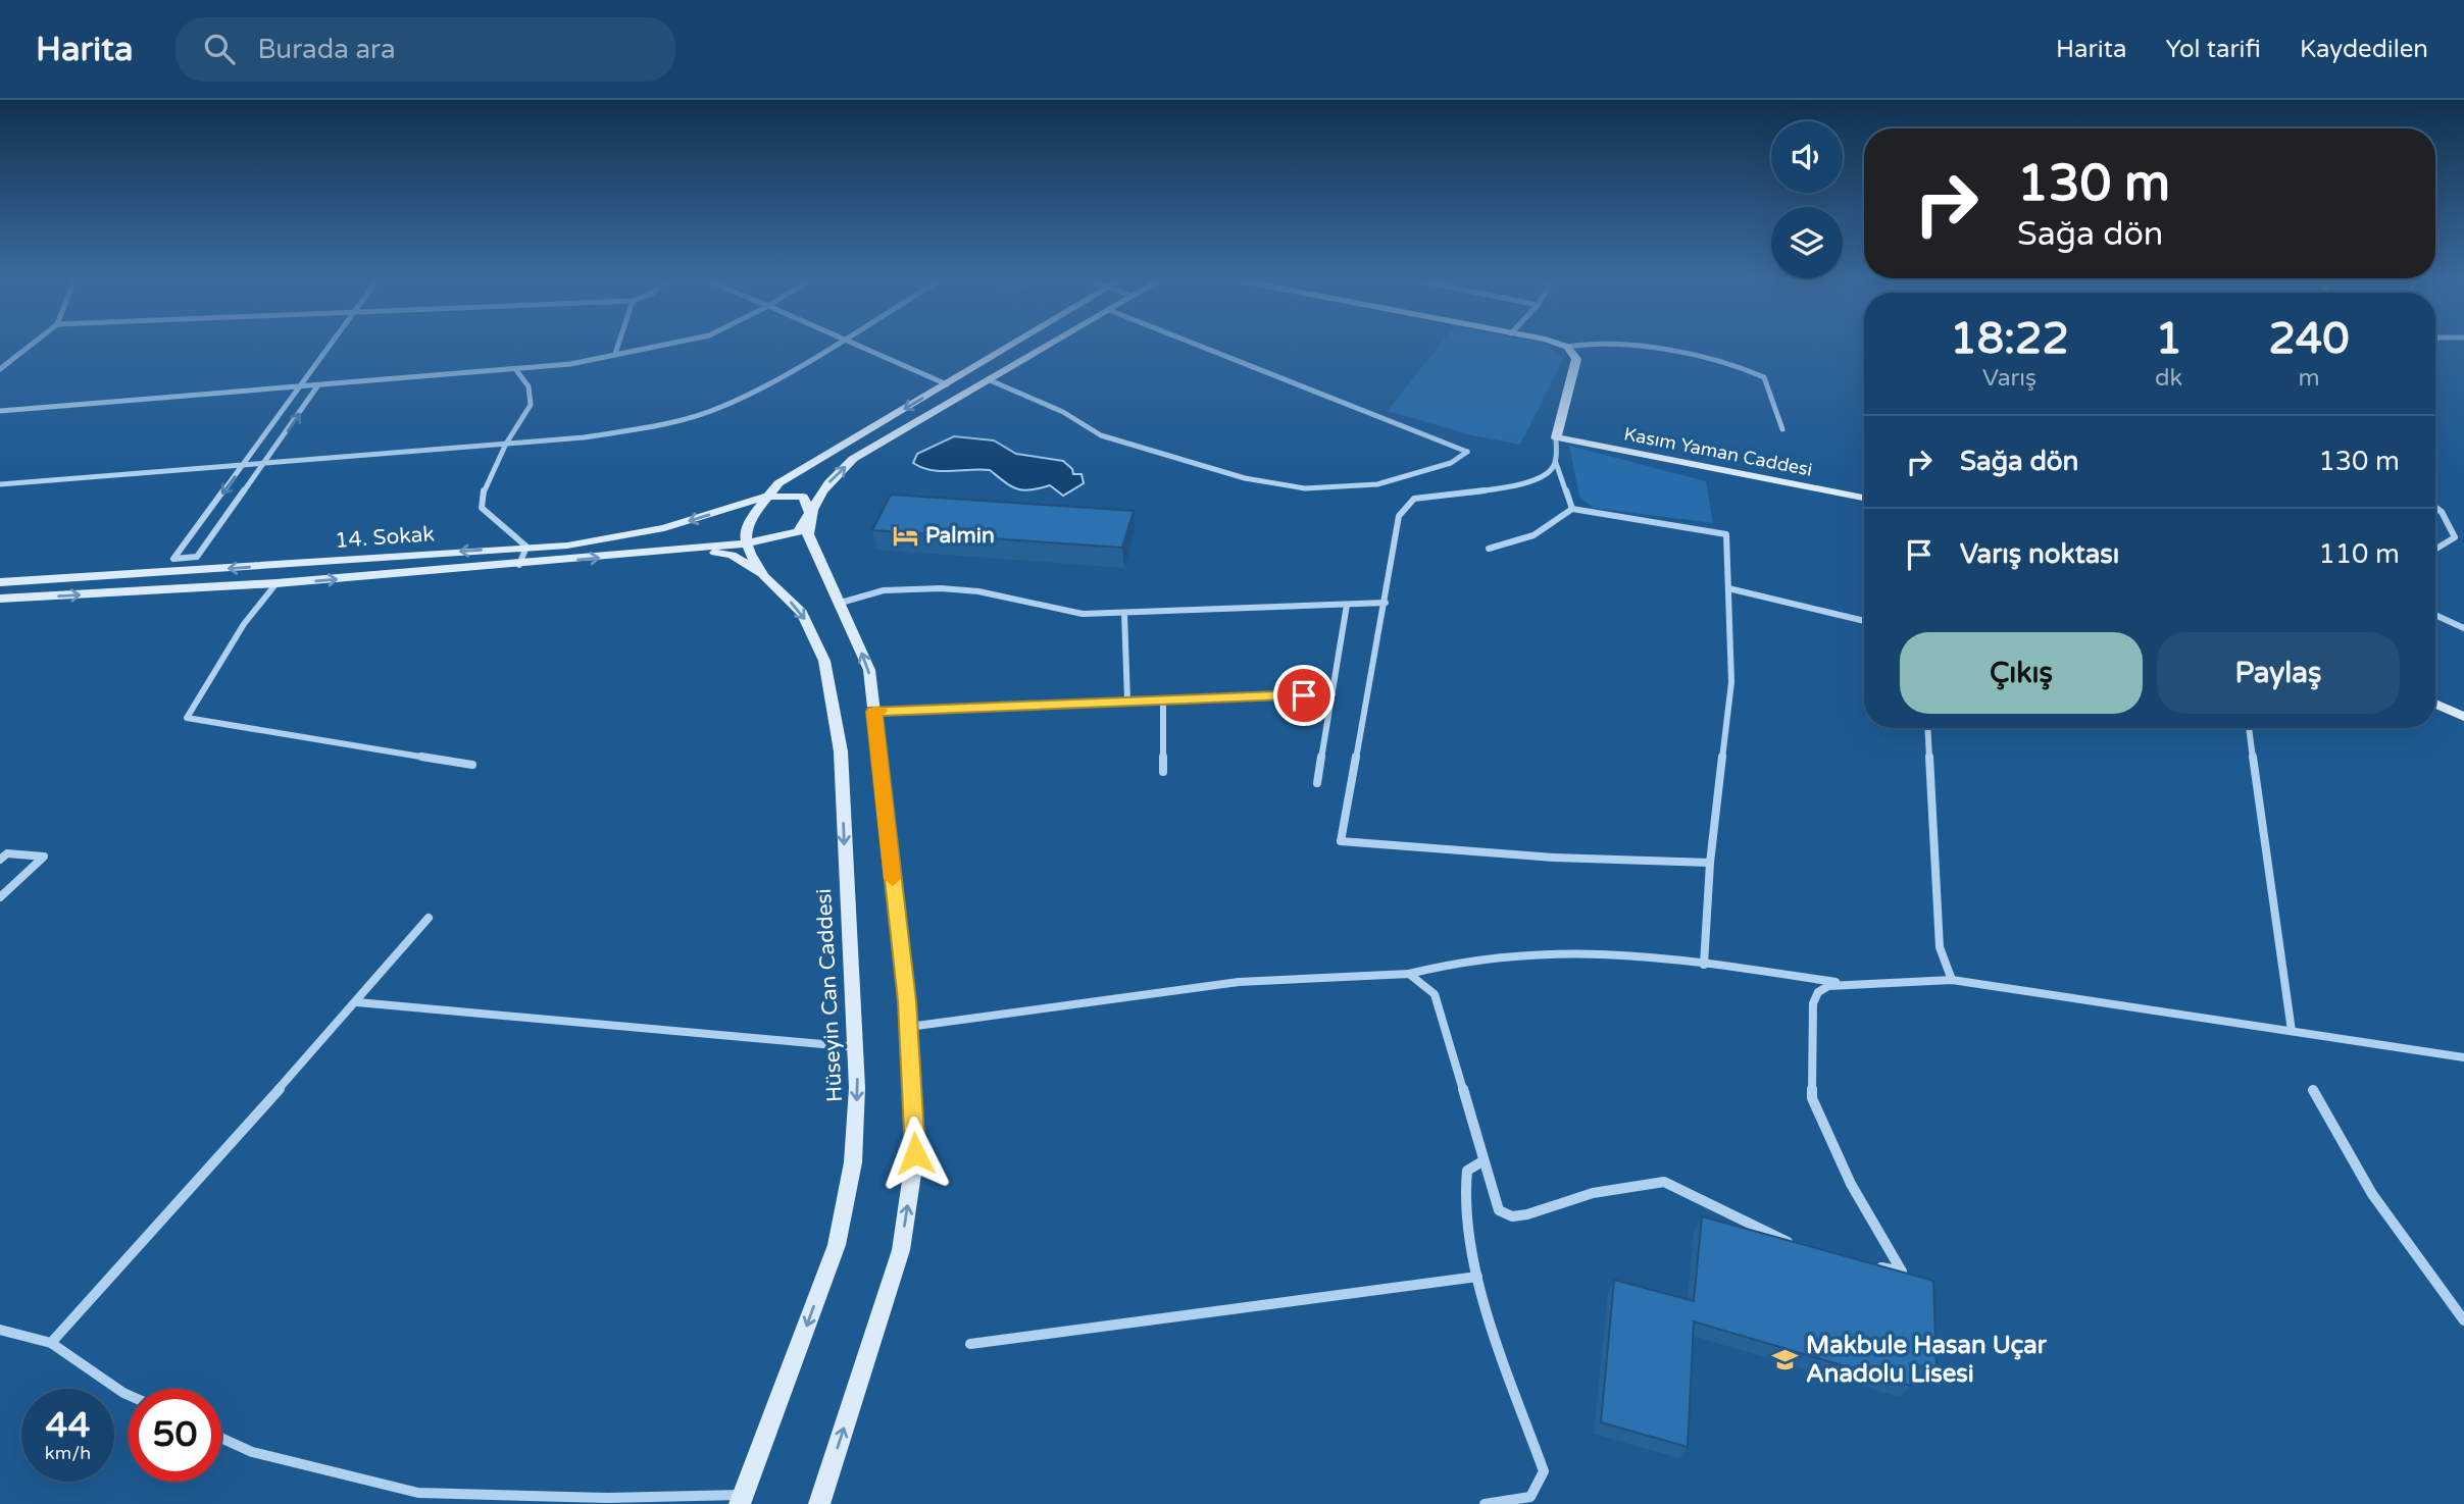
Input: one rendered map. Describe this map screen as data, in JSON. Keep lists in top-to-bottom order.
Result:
{
  "streets": {
    "main road": ["Kasım Yaman Caddesi", "14. Sokak", "Hüseyin Can Caddesi"]
  },
  "places": {
    "hotel": ["Palmin"],
    "school or university": ["Makbule Hasan Uçar Anadolu Lisesi"]
  },
  "page": {
    "header": "Harita",
    "search": "Burada ara",
    "nav": ["Harita", "Yol tarifi", "Kaydedilen"],
    "turn": ["130 m", "Sağa dön"],
    "eta": [
      "18:22",
      "Varış",
      "1",
      "dk",
      "240",
      "m"
    ],
    "list": [
      {
        "name": "Sağa dön",
        "value": "130 m"
      },
      {
        "name": "Varış noktası",
        "value": "110 m"
      }
    ],
    "buttons": ["Çıkış", "Paylaş"],
    "speed": "44 km/h",
    "limit": "50"
  }
}
